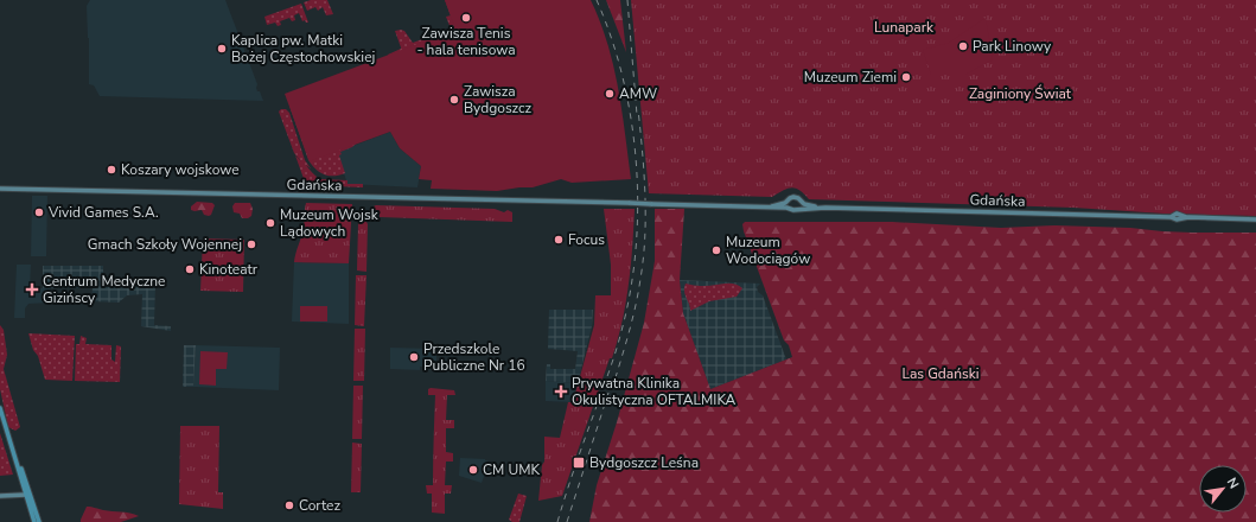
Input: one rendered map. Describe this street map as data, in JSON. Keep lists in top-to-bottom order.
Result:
{
  "streets": {
    "main road": ["Gdańska"]
  },
  "parks": ["Lunapark", "Zaginiony Świat", "Las Gdański"],
  "places": {
    "other": [
      "Zawisza Tenis - hala tenisowa",
      "Park Linowy",
      "Kaplica pw. Matki Bożej Częstochowskiej",
      "Muzeum Ziemi",
      "AMW",
      "Zawisza Bydgoszcz",
      "Koszary wojskowe",
      "Vivid Games S.A.",
      "Muzeum Wojsk Lądowych",
      "Focus",
      "Gmach Szkoły Wojennej",
      "Muzeum Wodociągów",
      "Kinoteatr",
      "Przedszkole Publiczne Nr 16",
      "CM UMK",
      "Cortez"
    ],
    "health": ["Centrum Medyczne Gizińscy", "Prywatna Klinika Okulistyczna OFTALMIKA"],
    "transit": ["Bydgoszcz Leśna"]
  },
  "north": "top right"
}
